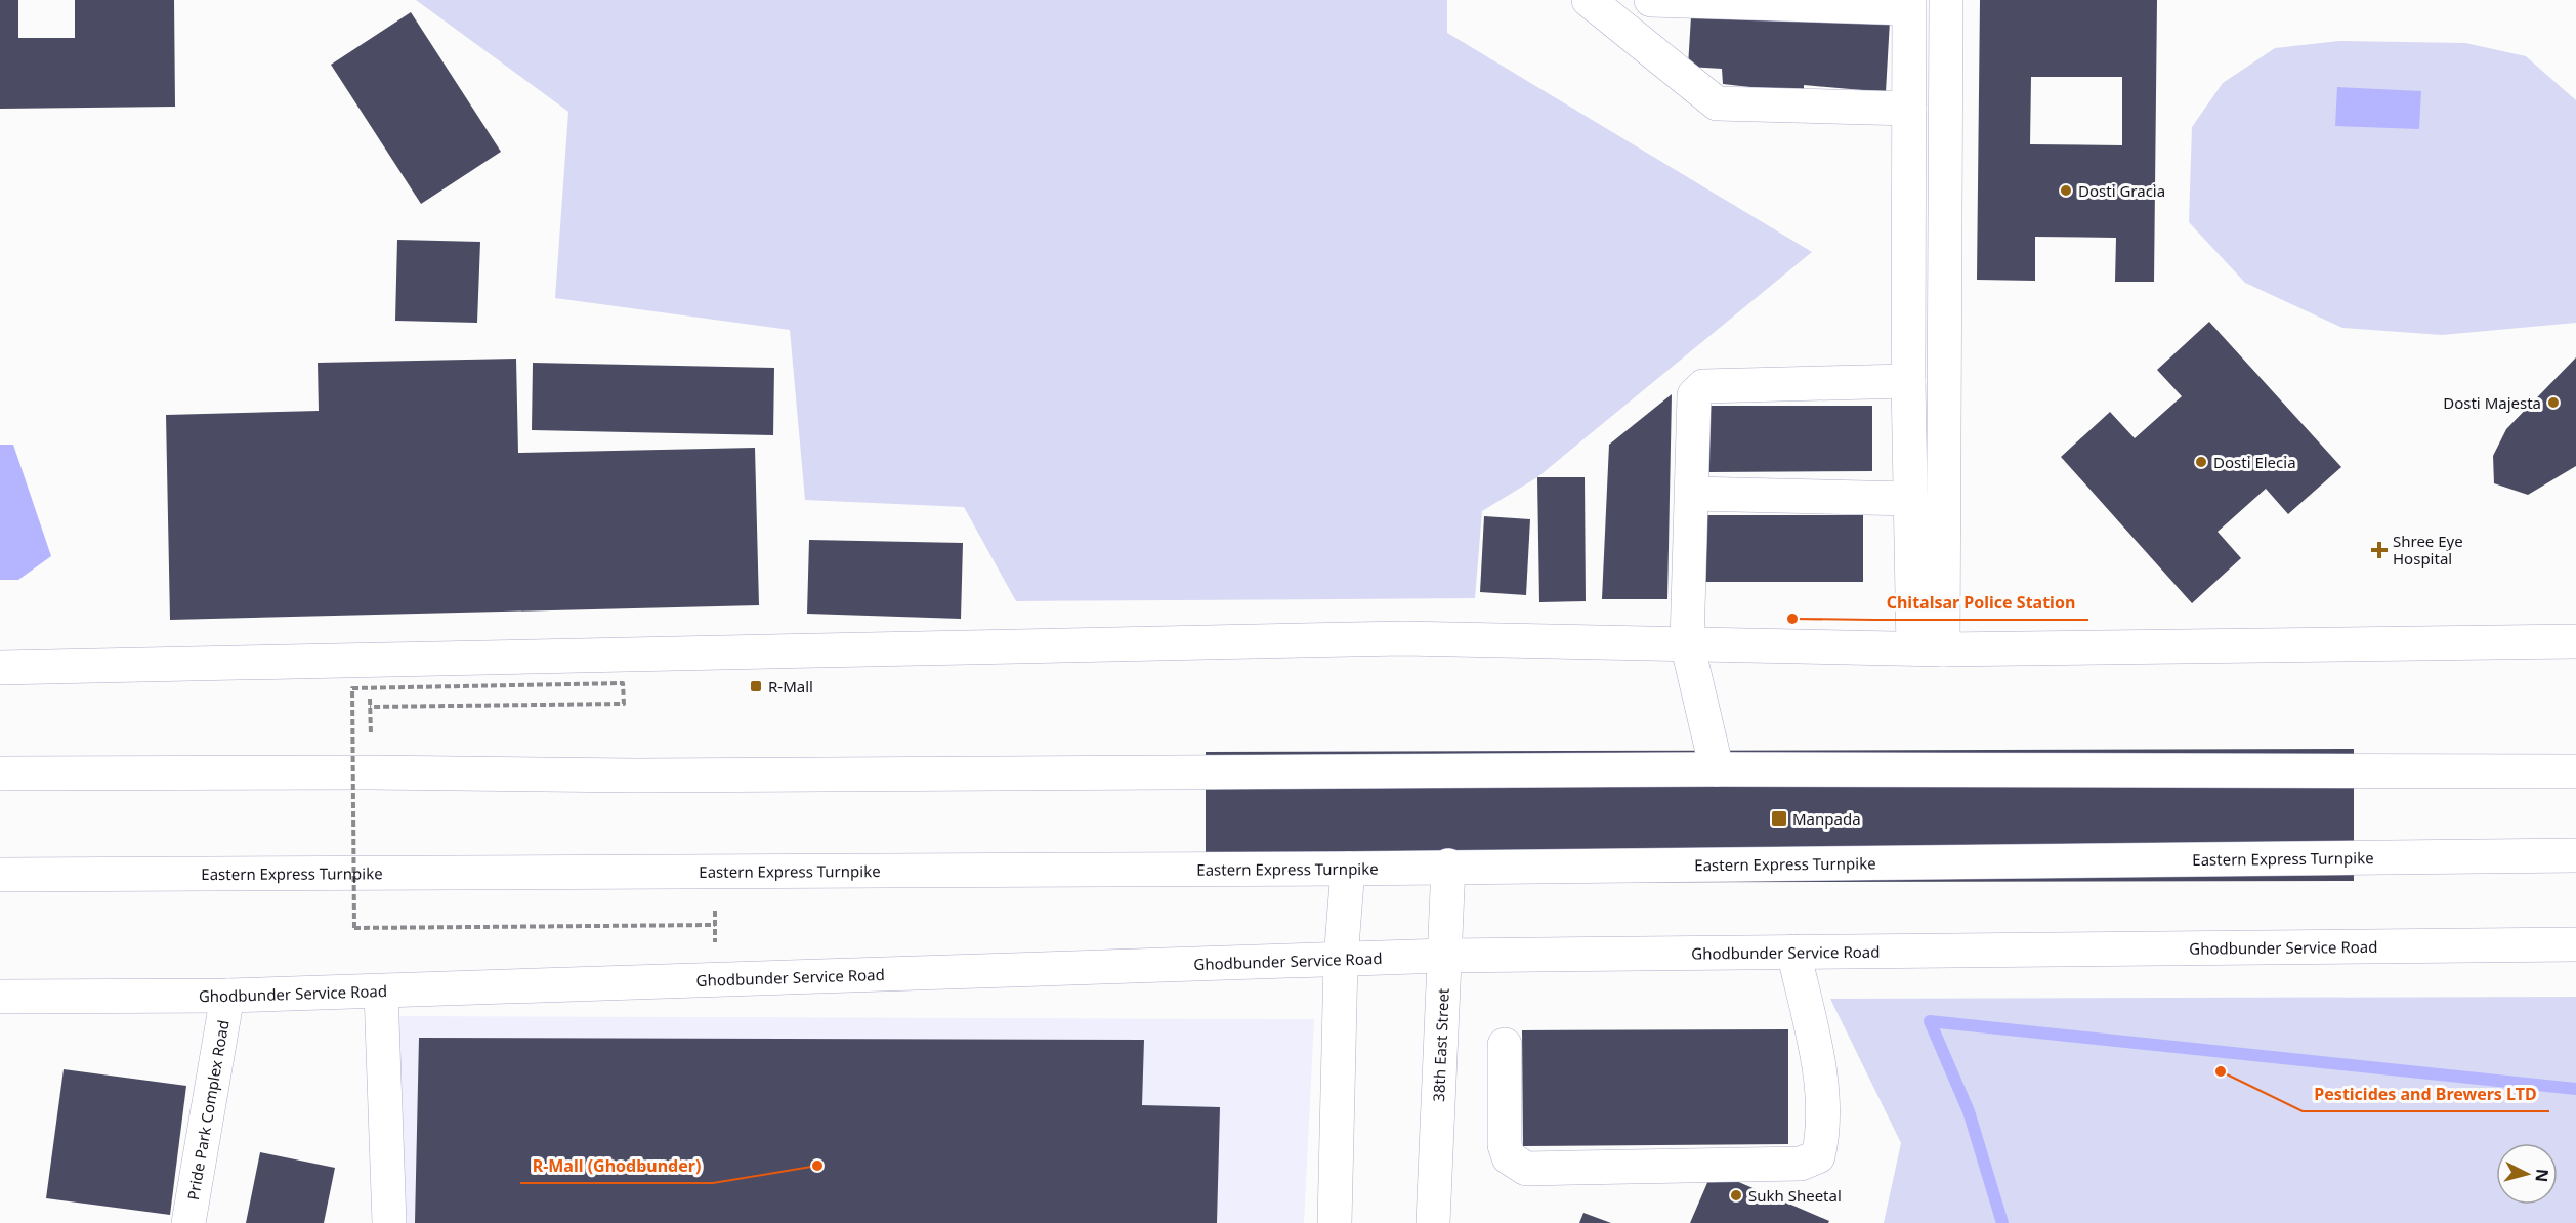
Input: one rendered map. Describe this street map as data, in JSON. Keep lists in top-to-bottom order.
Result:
{
  "streets": {
    "street": [
      "Eastern Express Turnpike",
      "Ghodbunder Service Road",
      "38th East Street",
      "Pride Park Complex Road"
    ]
  },
  "crossings": [
    ["Eastern Express Turnpike", "38th East Street"],
    ["Ghodbunder Service Road", "38th East Street"],
    ["Ghodbunder Service Road", "Pride Park Complex Road"]
  ],
  "places": {
    "other": [
      "Dosti Gracia",
      "Dosti Majesta",
      "Dosti Elecia",
      "Chitalsar Police Station",
      "Pesticides and Brewers LTD",
      "R-Mall (Ghodbunder)",
      "Sukh Sheetal"
    ],
    "health": ["Shree Eye Hospital"],
    "transit": ["R-Mall", "Manpada"]
  },
  "north": "right"
}
